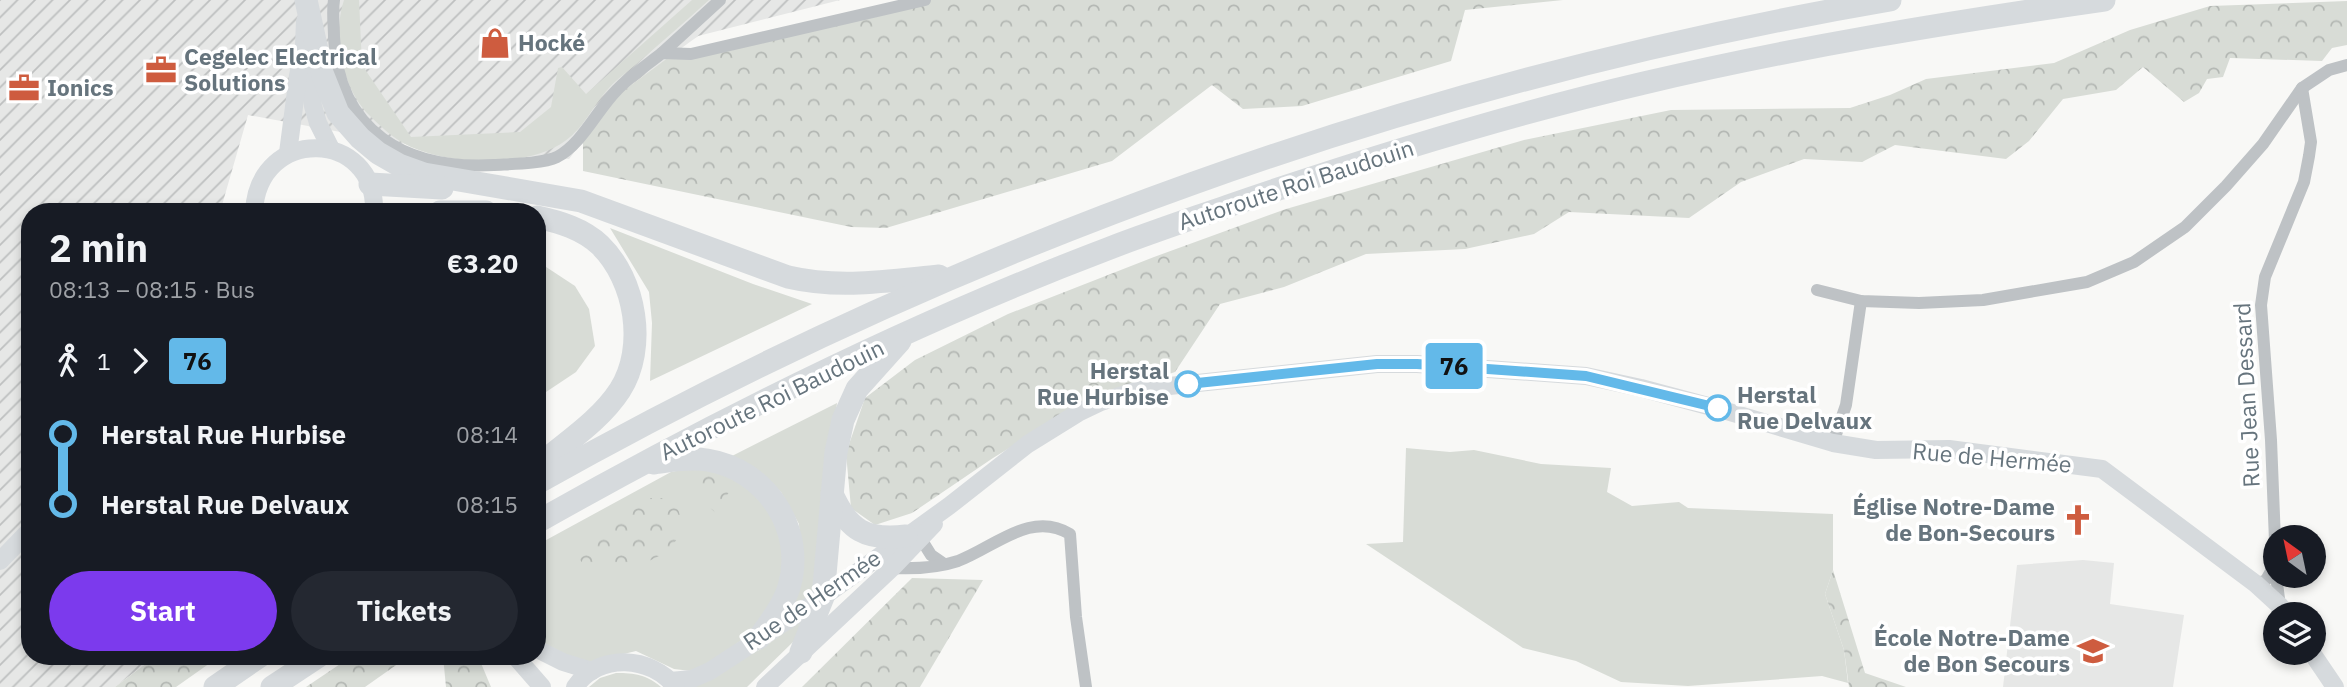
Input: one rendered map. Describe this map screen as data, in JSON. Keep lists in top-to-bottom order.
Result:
{
  "streets": {
    "highway": ["Autoroute Roi Baudouin"],
    "street": ["Rue Jean Dessard", "Rue de Hermée"]
  },
  "places": {
    "shop": ["Hocké"],
    "office": ["Cegelec Electrical Solutions", "Ionics"],
    "other": ["Herstal Rue Hurbise", "Herstal Rue Delvaux"],
    "church": ["Église Notre-Dame de Bon-Secours"],
    "school or university": ["École Notre-Dame de Bon Secours"]
  },
  "lines": ["bus line 76"],
  "north": "top left",
  "page": {
    "on_map": "76",
    "heading": ["2 min", "08:13 – 08:15 · Bus", "€3.20"],
    "legs": ["1", "76"],
    "list": [
      {
        "name": "Herstal Rue Hurbise",
        "value": "08:14"
      },
      {
        "name": "Herstal Rue Delvaux",
        "value": "08:15"
      }
    ],
    "buttons": ["Start", "Tickets"]
  }
}
